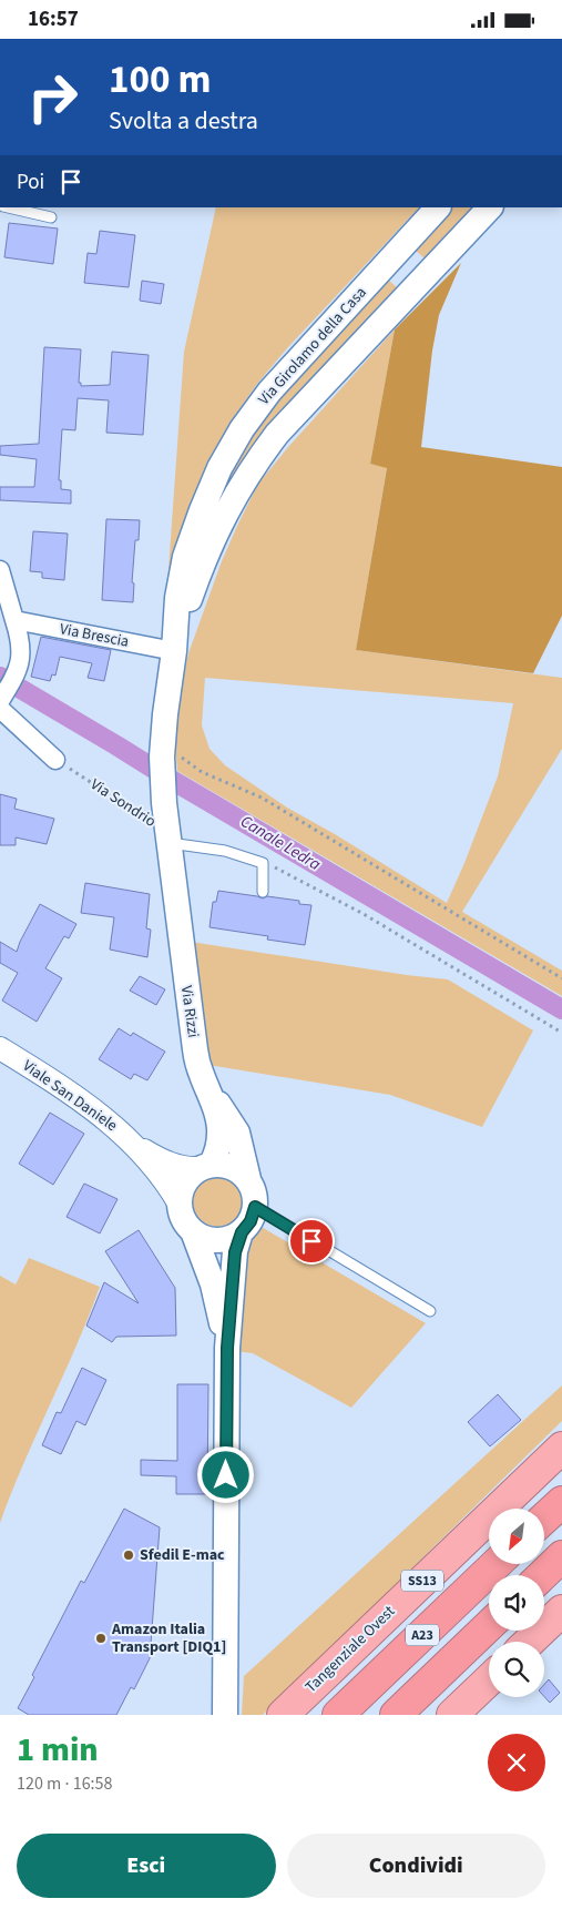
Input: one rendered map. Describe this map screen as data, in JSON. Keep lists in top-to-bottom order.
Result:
{
  "streets": {
    "highway": ["SS13", "A23", "Tangenziale Ovest"],
    "main road": [
      "Via Girolamo della Casa",
      "Via Sondrio",
      "Via Rizzi",
      "Viale San Daniele"
    ],
    "street": ["Via Brescia"]
  },
  "crossings": [
    ["Via Girolamo della Casa", "Via Brescia"],
    ["Via Girolamo della Casa", "Via Sondrio"],
    ["Via Sondrio", "Via Rizzi"],
    ["Via Rizzi", "Viale San Daniele"]
  ],
  "water": ["Canale Ledra"],
  "places": ["Sfedil E-mac", "Amazon Italia Transport [DIQ1]"],
  "north": "bottom left",
  "page": {
    "status": "16:57",
    "turn": ["100 m", "Svolta a destra"],
    "then": "Poi",
    "heading": ["1 min", "120 m · 16:58"],
    "buttons": ["Esci", "Condividi"]
  }
}
